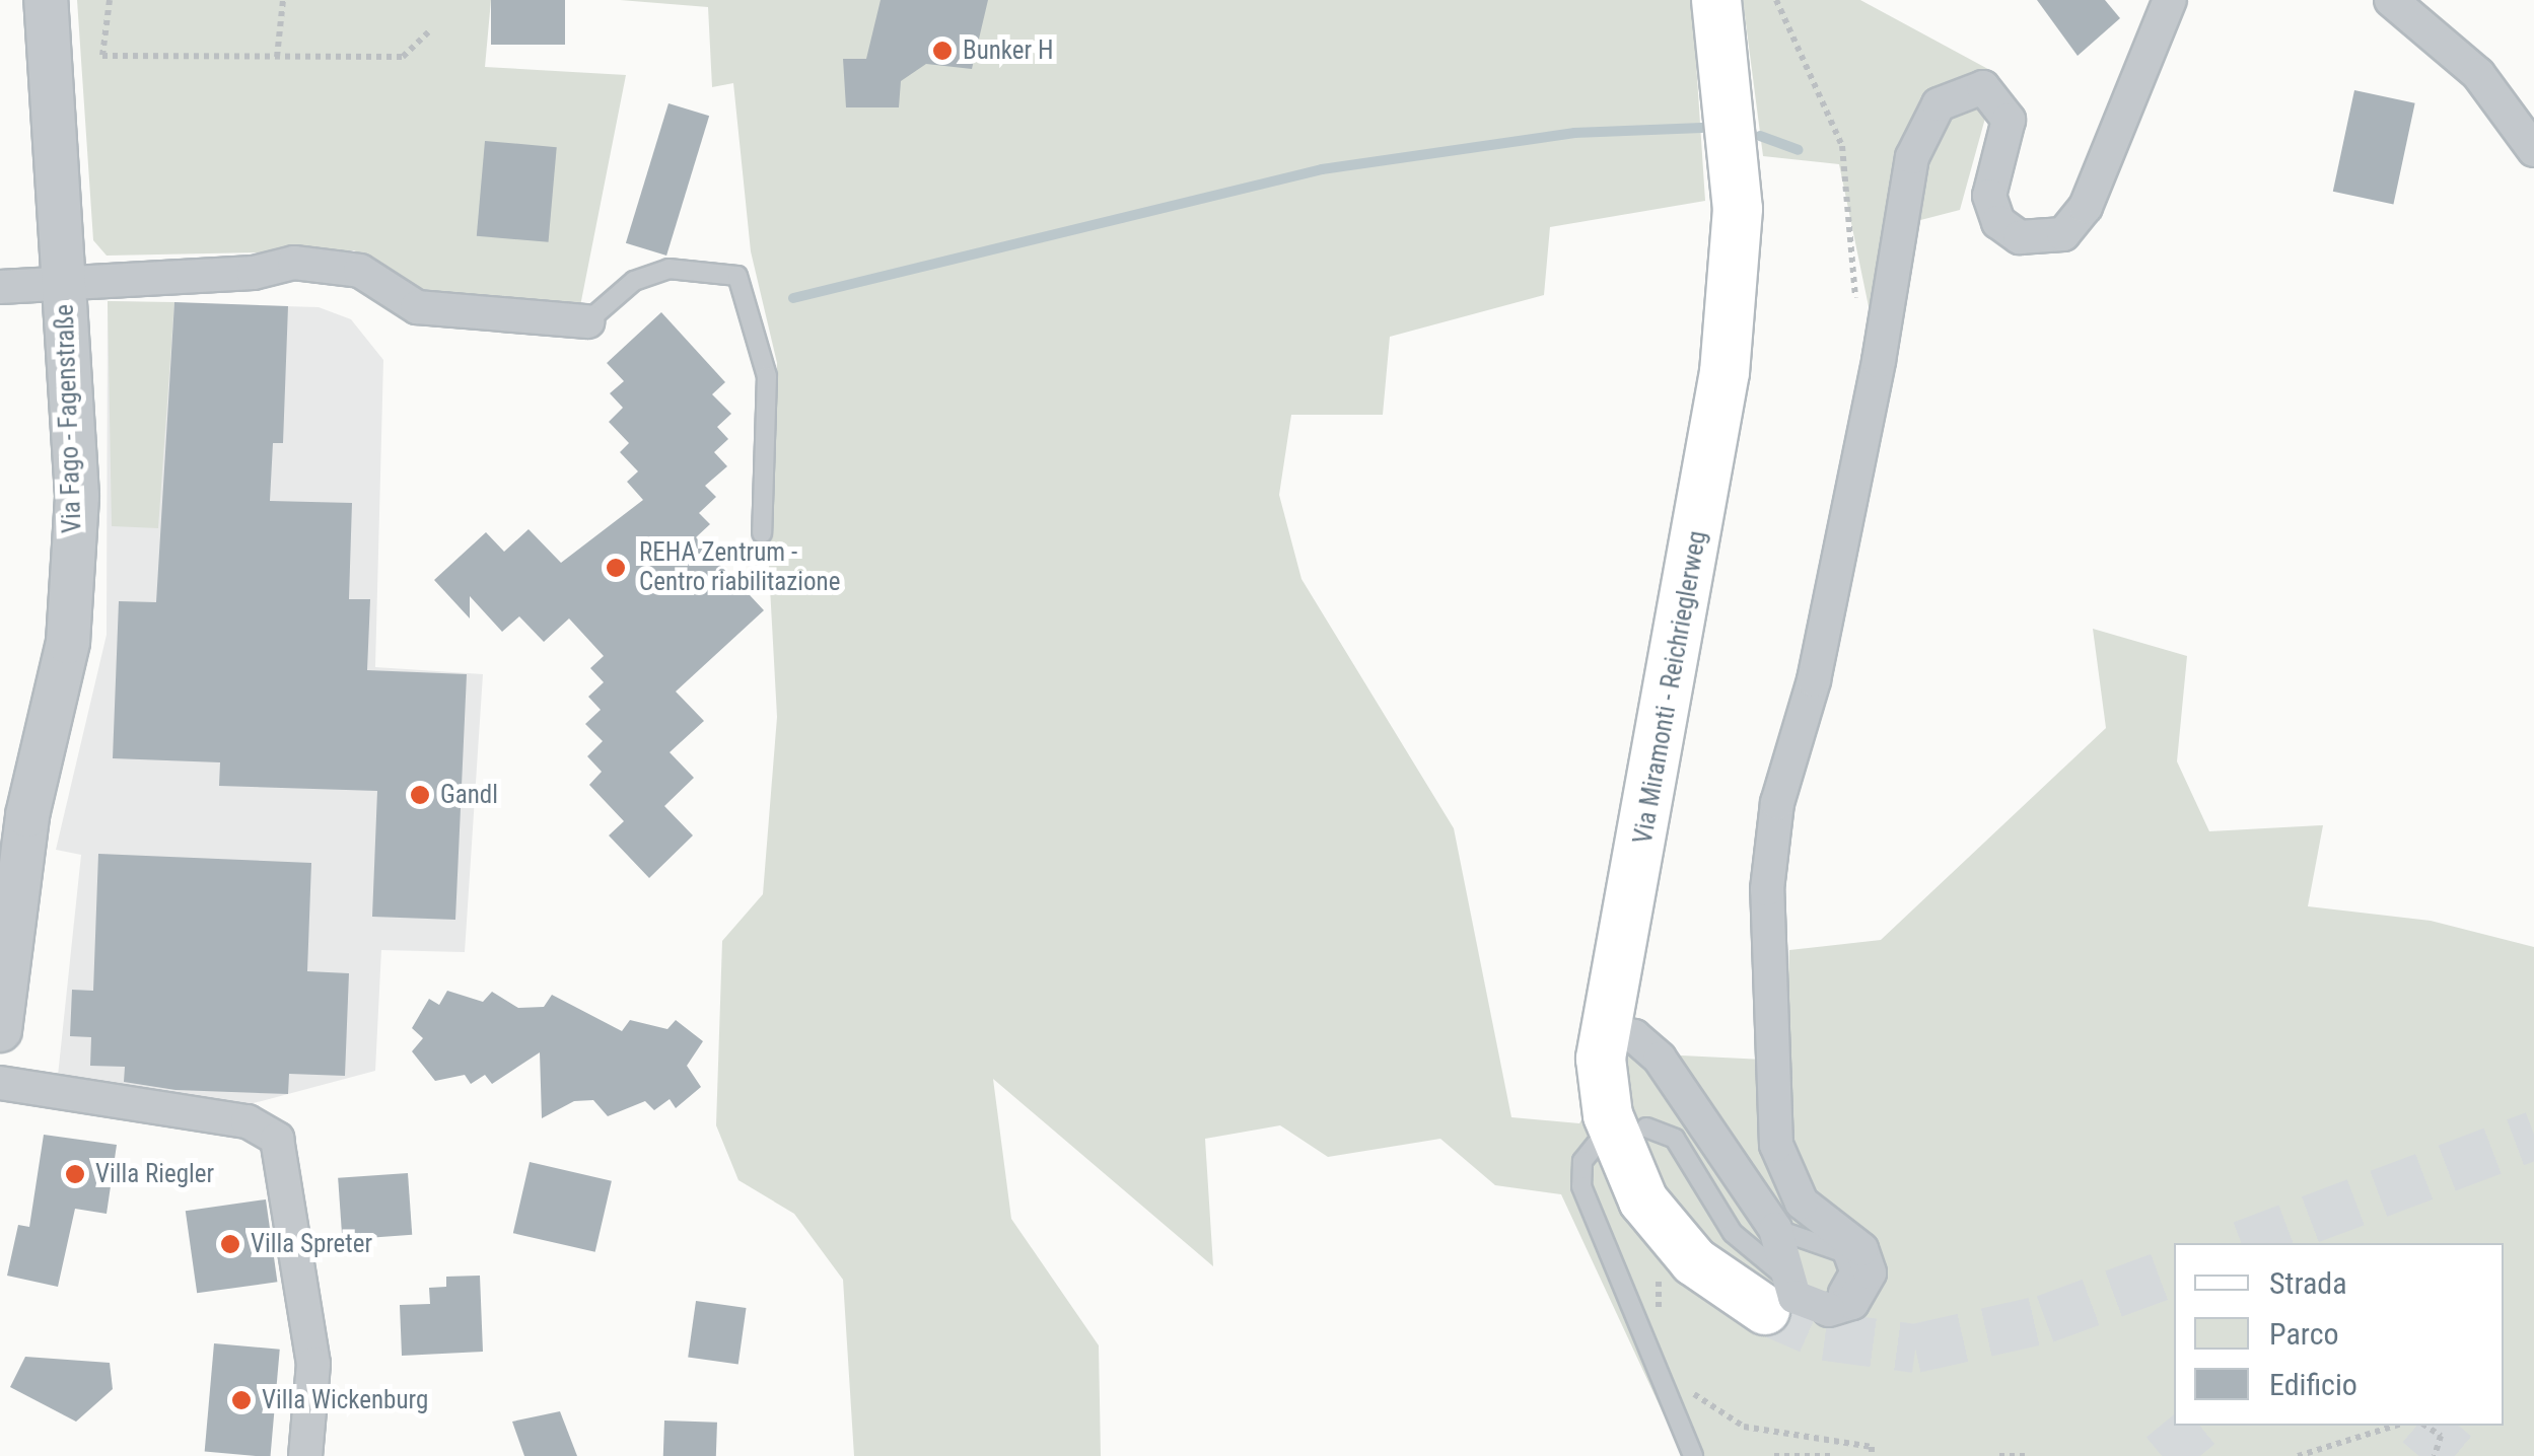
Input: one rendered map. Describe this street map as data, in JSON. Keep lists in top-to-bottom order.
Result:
{
  "streets": {
    "main road": ["Via Miramonti - Reichrieglerweg"],
    "street": ["Via Fago - Fagenstraße"]
  },
  "places": [
    "Bunker H",
    "REHA Zentrum - Centro riabilitazione",
    "Gandl",
    "Villa Riegler",
    "Villa Spreter",
    "Villa Wickenburg"
  ],
  "legend": ["Strada", "Parco", "Edificio"]
}
